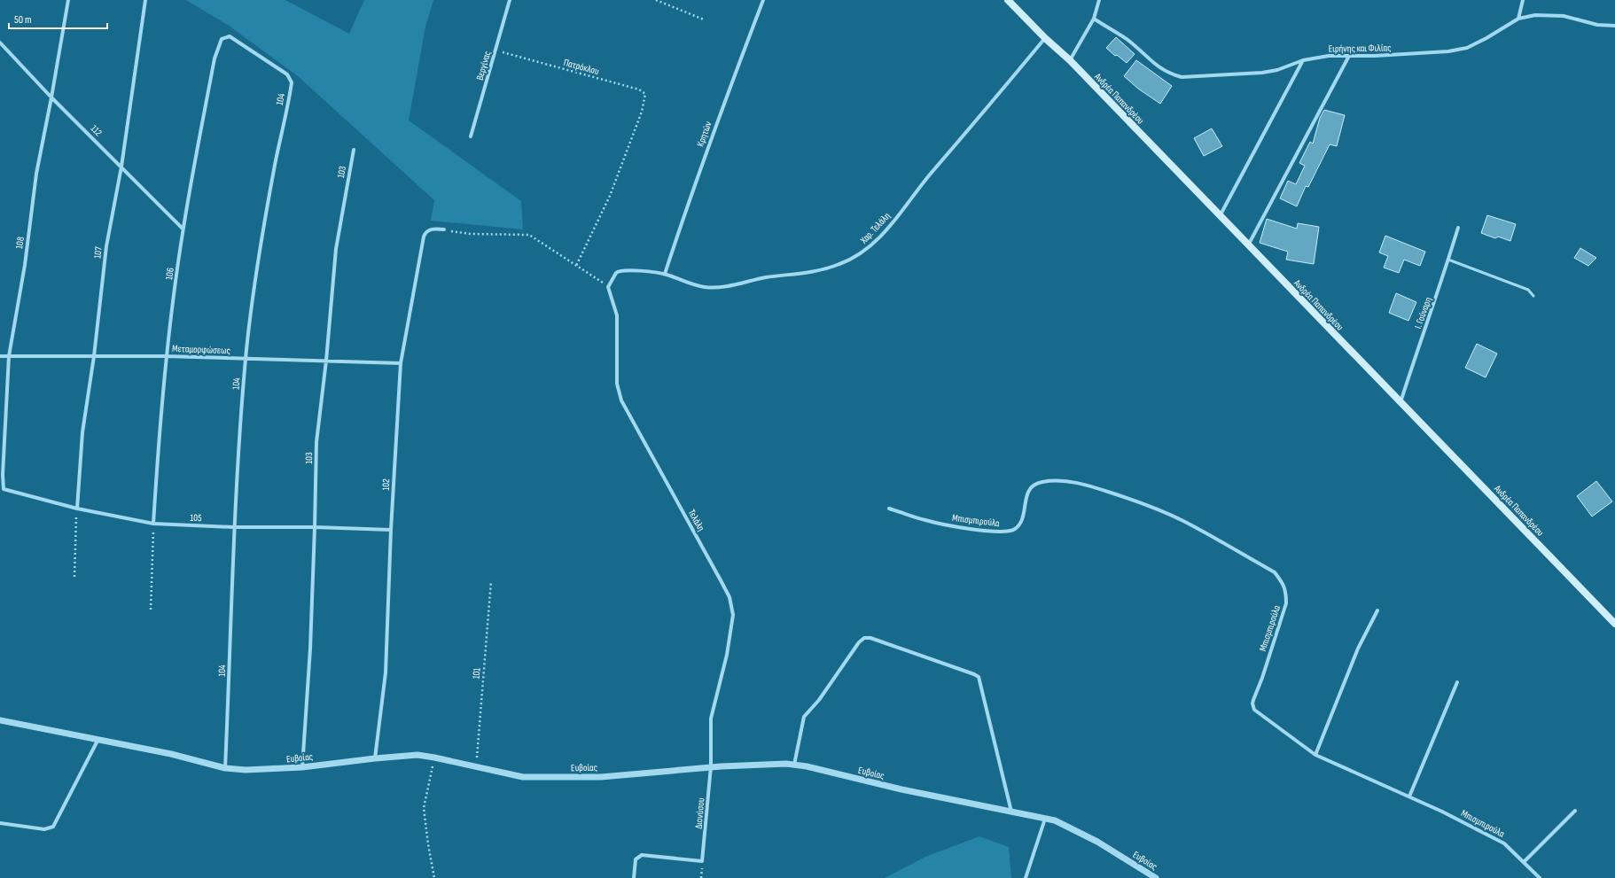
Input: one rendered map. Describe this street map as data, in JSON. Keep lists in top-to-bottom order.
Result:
{
  "streets": {
    "main road": ["Ανδρέα Παπανδρέου"],
    "street": [
      "Ειρήνης και Φιλίας",
      "Βεργίνας",
      "104",
      "112",
      "Κρητών",
      "103",
      "Χαρ. Τελάλη",
      "108",
      "107",
      "106",
      "Ι. Γούναρη",
      "Μεταμορφώσεως",
      "102",
      "105",
      "Τελάλη",
      "Μπισμπιρούλα",
      "Ευβοίας",
      "Διονύσου"
    ],
    "path": ["Πατρόκλου", "101"]
  },
  "crossings": [
    ["Βεργίνας", "Πατρόκλου"],
    ["Ανδρέα Παπανδρέου", "Χαρ. Τελάλη"],
    ["Ανδρέα Παπανδρέου", "Ι. Γούναρη"],
    ["104", "106"],
    ["104", "Μεταμορφώσεως"],
    ["104", "105"],
    ["104", "Ευβοίας"],
    ["112", "108"],
    ["112", "107"],
    ["112", "106"],
    ["Κρητών", "Χαρ. Τελάλη"],
    ["103", "Μεταμορφώσεως"],
    ["103", "105"],
    ["103", "Ευβοίας"],
    ["Χαρ. Τελάλη", "Τελάλη"],
    ["108", "Μεταμορφώσεως"],
    ["108", "105"],
    ["107", "Μεταμορφώσεως"],
    ["107", "105"],
    ["106", "Μεταμορφώσεως"],
    ["106", "105"],
    ["Μεταμορφώσεως", "102"],
    ["102", "105"],
    ["102", "Ευβοίας"],
    ["Τελάλη", "Ευβοίας"],
    ["Τελάλη", "Διονύσου"],
    ["101", "Ευβοίας"],
    ["Ευβοίας", "Διονύσου"]
  ],
  "scale_bar": "50 m"
}
